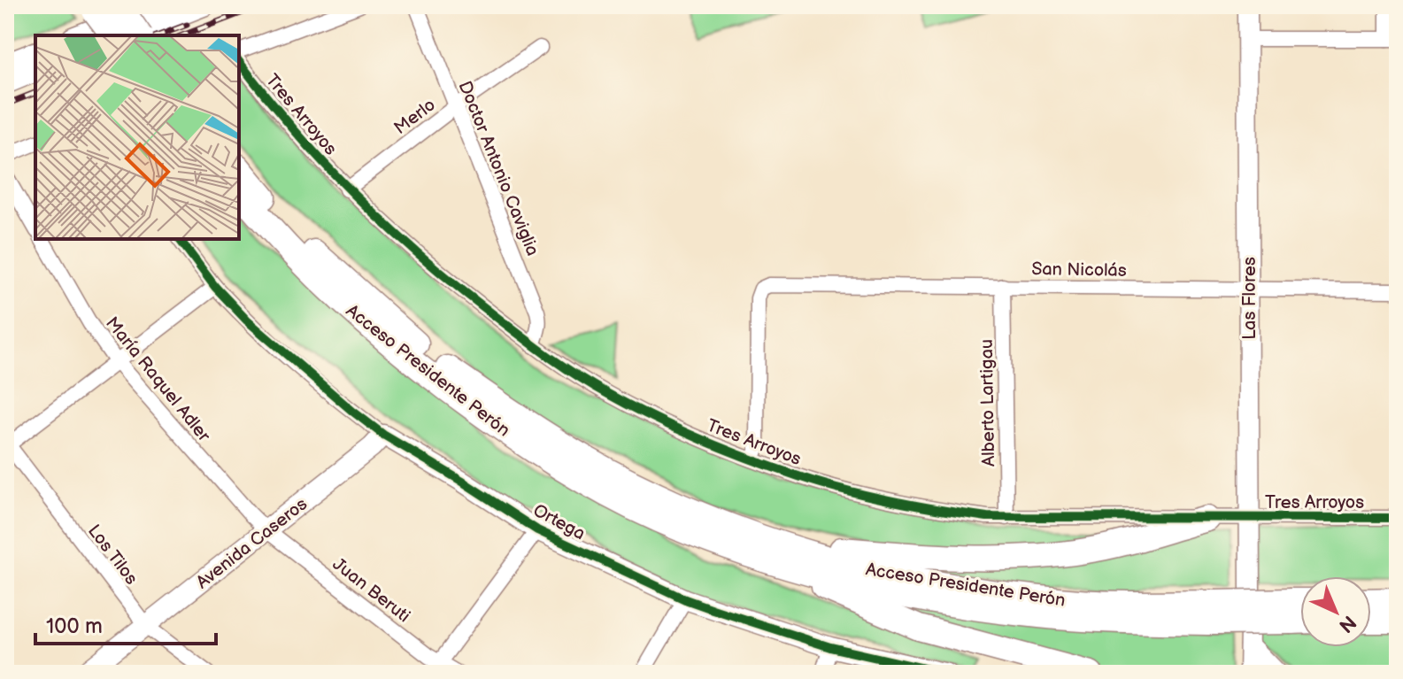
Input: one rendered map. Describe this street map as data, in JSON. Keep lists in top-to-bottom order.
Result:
{
  "streets": {
    "highway": ["Acceso Presidente Perón"],
    "street": [
      "Tres Arroyos",
      "Merlo",
      "Doctor Antonio Caviglia",
      "San Nicolás",
      "Las Flores",
      "María Raquel Adler",
      "Alberto Lartigau",
      "Ortega",
      "Avenida Caseros",
      "Los Tilos",
      "Juan Beruti"
    ]
  },
  "crossings": [
    ["Tres Arroyos", "Merlo"],
    ["Tres Arroyos", "Doctor Antonio Caviglia"],
    ["Tres Arroyos", "San Nicolás"],
    ["Tres Arroyos", "Las Flores"],
    ["Tres Arroyos", "Alberto Lartigau"],
    ["Merlo", "Doctor Antonio Caviglia"],
    ["San Nicolás", "Las Flores"],
    ["San Nicolás", "Alberto Lartigau"],
    ["María Raquel Adler", "Avenida Caseros"],
    ["María Raquel Adler", "Juan Beruti"],
    ["Ortega", "Avenida Caseros"],
    ["Avenida Caseros", "Los Tilos"],
    ["Avenida Caseros", "Juan Beruti"]
  ],
  "scale_bar": "100 m",
  "north": "bottom right"
}
